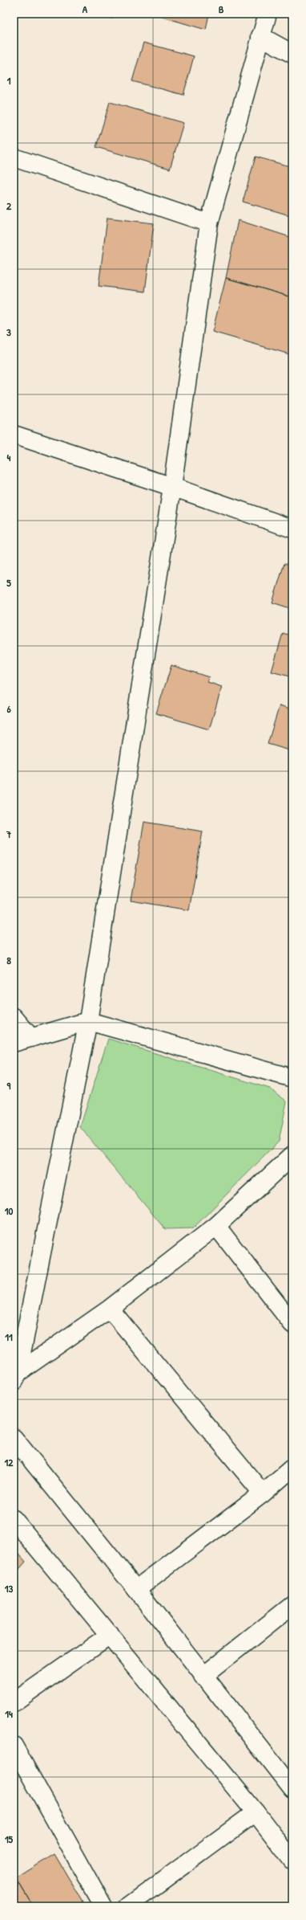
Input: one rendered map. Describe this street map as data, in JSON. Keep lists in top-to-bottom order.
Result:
{
  "grid": {
    "columns": ["A", "B"],
    "rows": [
      "1",
      "2",
      "3",
      "4",
      "5",
      "6",
      "7",
      "8",
      "9",
      "10",
      "11",
      "12",
      "13",
      "14",
      "15"
    ]
  }
}
